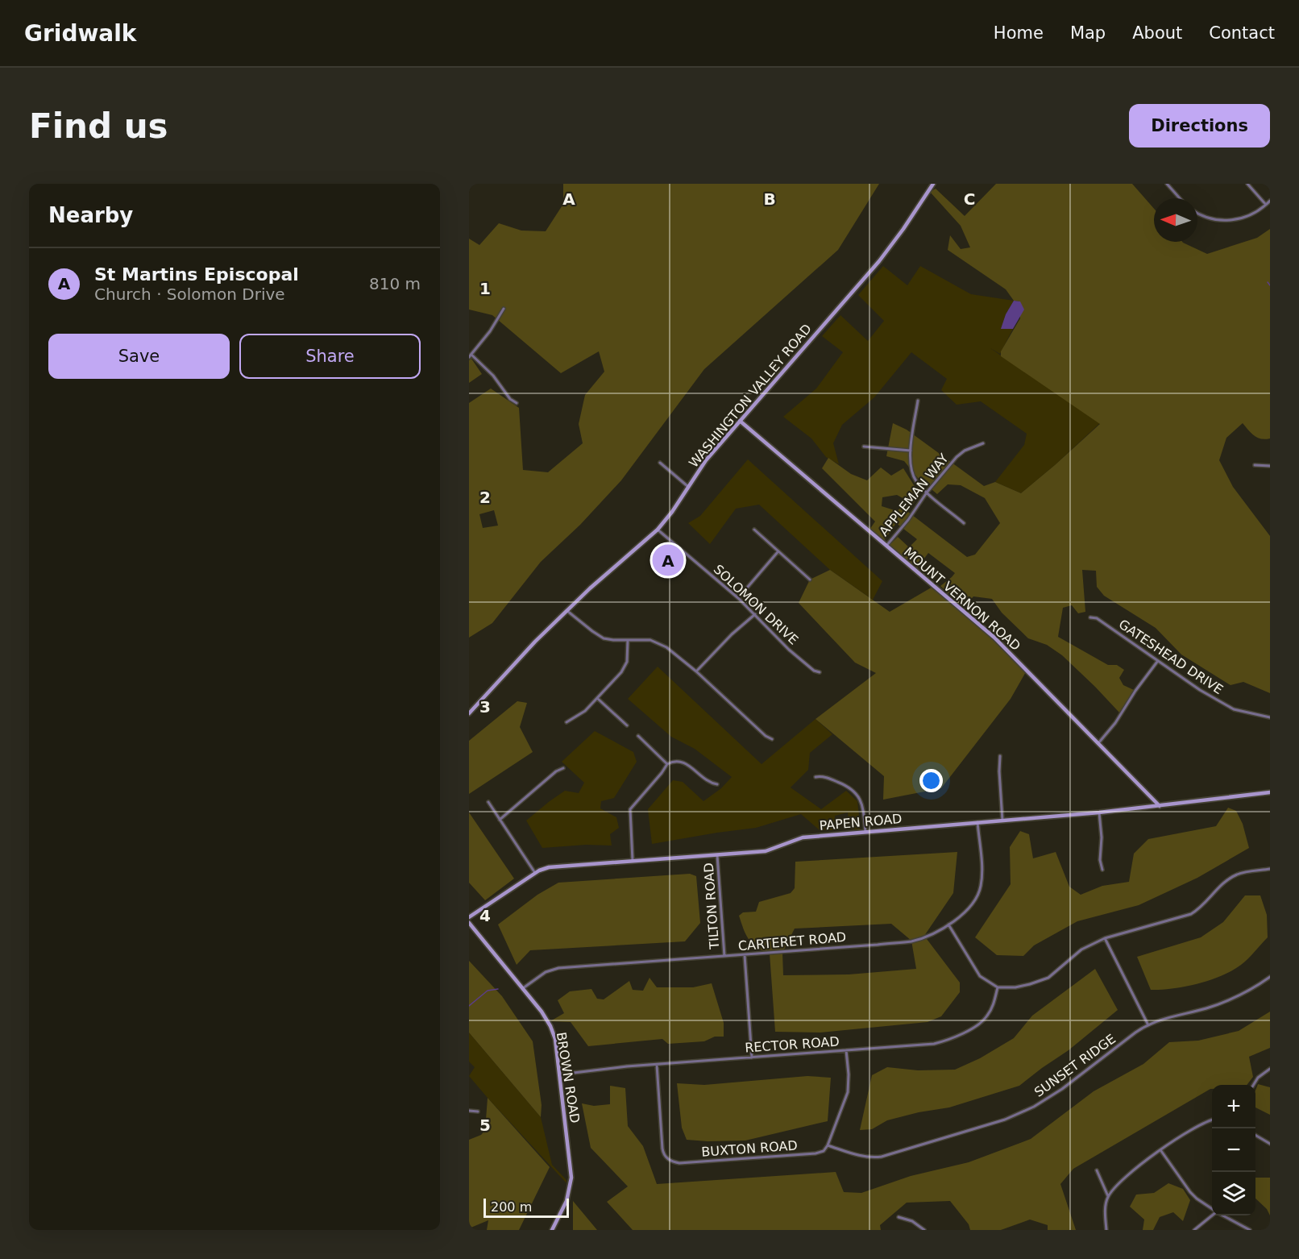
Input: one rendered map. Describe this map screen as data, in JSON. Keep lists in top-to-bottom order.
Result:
{
  "streets": {
    "street": [
      "WASHINGTON VALLEY ROAD",
      "APPLEMAN WAY",
      "MOUNT VERNON ROAD",
      "SOLOMON DRIVE",
      "GATESHEAD DRIVE",
      "PAPEN ROAD",
      "TILTON ROAD",
      "CARTERET ROAD",
      "RECTOR ROAD",
      "SUNSET RIDGE",
      "BROWN ROAD",
      "BUXTON ROAD"
    ]
  },
  "crossings": [
    ["WASHINGTON VALLEY ROAD", "MOUNT VERNON ROAD"],
    ["WASHINGTON VALLEY ROAD", "SOLOMON DRIVE"],
    ["APPLEMAN WAY", "MOUNT VERNON ROAD"],
    ["MOUNT VERNON ROAD", "PAPEN ROAD"],
    ["PAPEN ROAD", "TILTON ROAD"],
    ["PAPEN ROAD", "CARTERET ROAD"],
    ["TILTON ROAD", "CARTERET ROAD"],
    ["CARTERET ROAD", "BROWN ROAD"],
    ["RECTOR ROAD", "BROWN ROAD"],
    ["RECTOR ROAD", "BUXTON ROAD"],
    ["SUNSET RIDGE", "BUXTON ROAD"]
  ],
  "scale_bar": "200 m",
  "north": "left",
  "page": {
    "header": "Gridwalk",
    "nav": [
      "Home",
      "Map",
      "About",
      "Contact"
    ],
    "buttons": [
      "Directions",
      ["Save", "Share"]
    ],
    "title": "Find us",
    "heading": "Nearby",
    "list": [
      {
        "mark": "A",
        "name": "St Martins Episcopal",
        "note": "Church · Solomon Drive",
        "value": "810 m"
      }
    ],
    "pins": "A",
    "map_buttons": ["+", "−"],
    "scale": "200 m"
  },
  "grid": {
    "columns": ["A", "B", "C"],
    "rows": [
      "1",
      "2",
      "3",
      "4",
      "5"
    ]
  }
}
